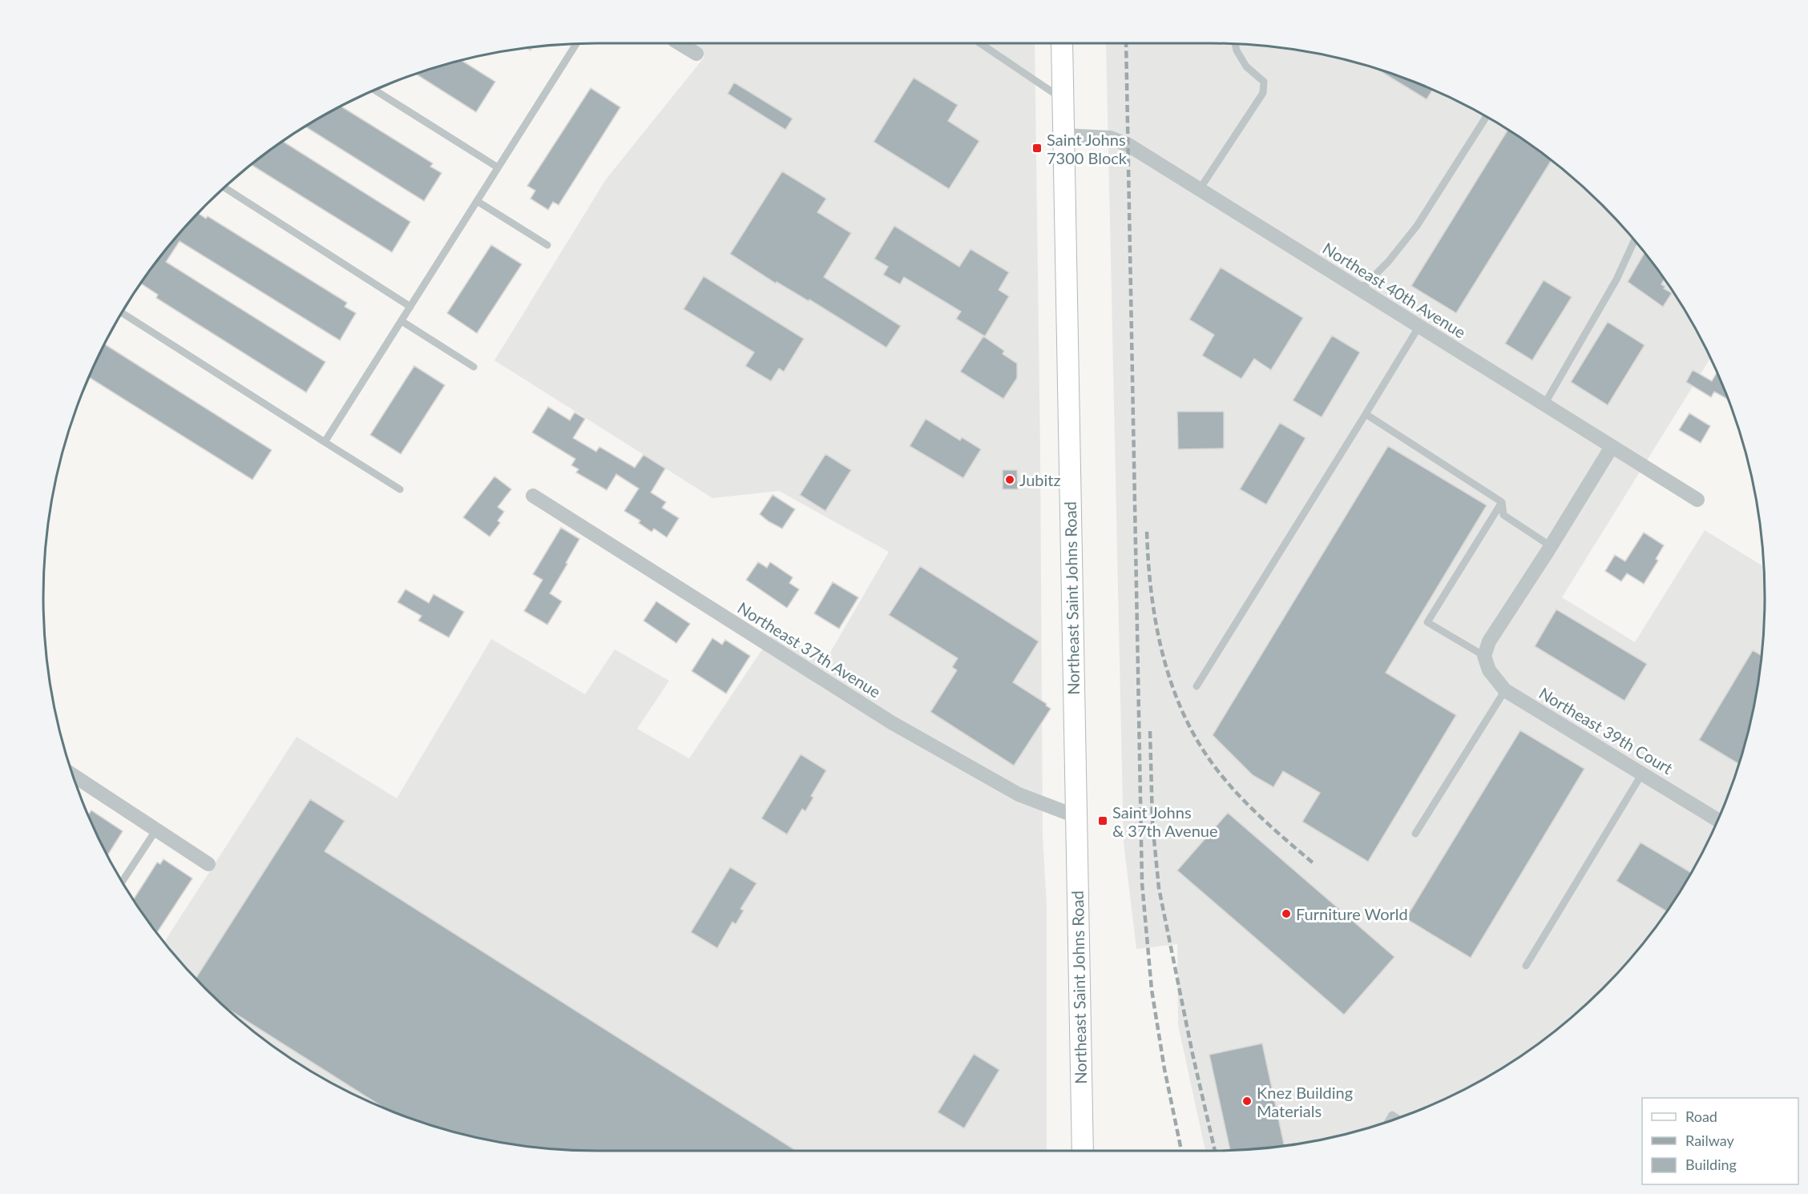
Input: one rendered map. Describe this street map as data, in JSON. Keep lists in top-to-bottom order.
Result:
{
  "streets": {
    "main road": ["Northeast Saint Johns Road"],
    "street": ["Northeast 40th Avenue", "Northeast 37th Avenue", "Northeast 39th Court"]
  },
  "crossings": [
    ["Northeast 40th Avenue", "Northeast Saint Johns Road"],
    ["Northeast Saint Johns Road", "Northeast 37th Avenue"]
  ],
  "places": {
    "transit": ["Saint Johns 7300 Block", "Saint Johns & 37th Avenue"],
    "other": ["Jubitz", "Furniture World", "Knez Building Materials"]
  },
  "legend": ["Road", "Railway", "Building"]
}
